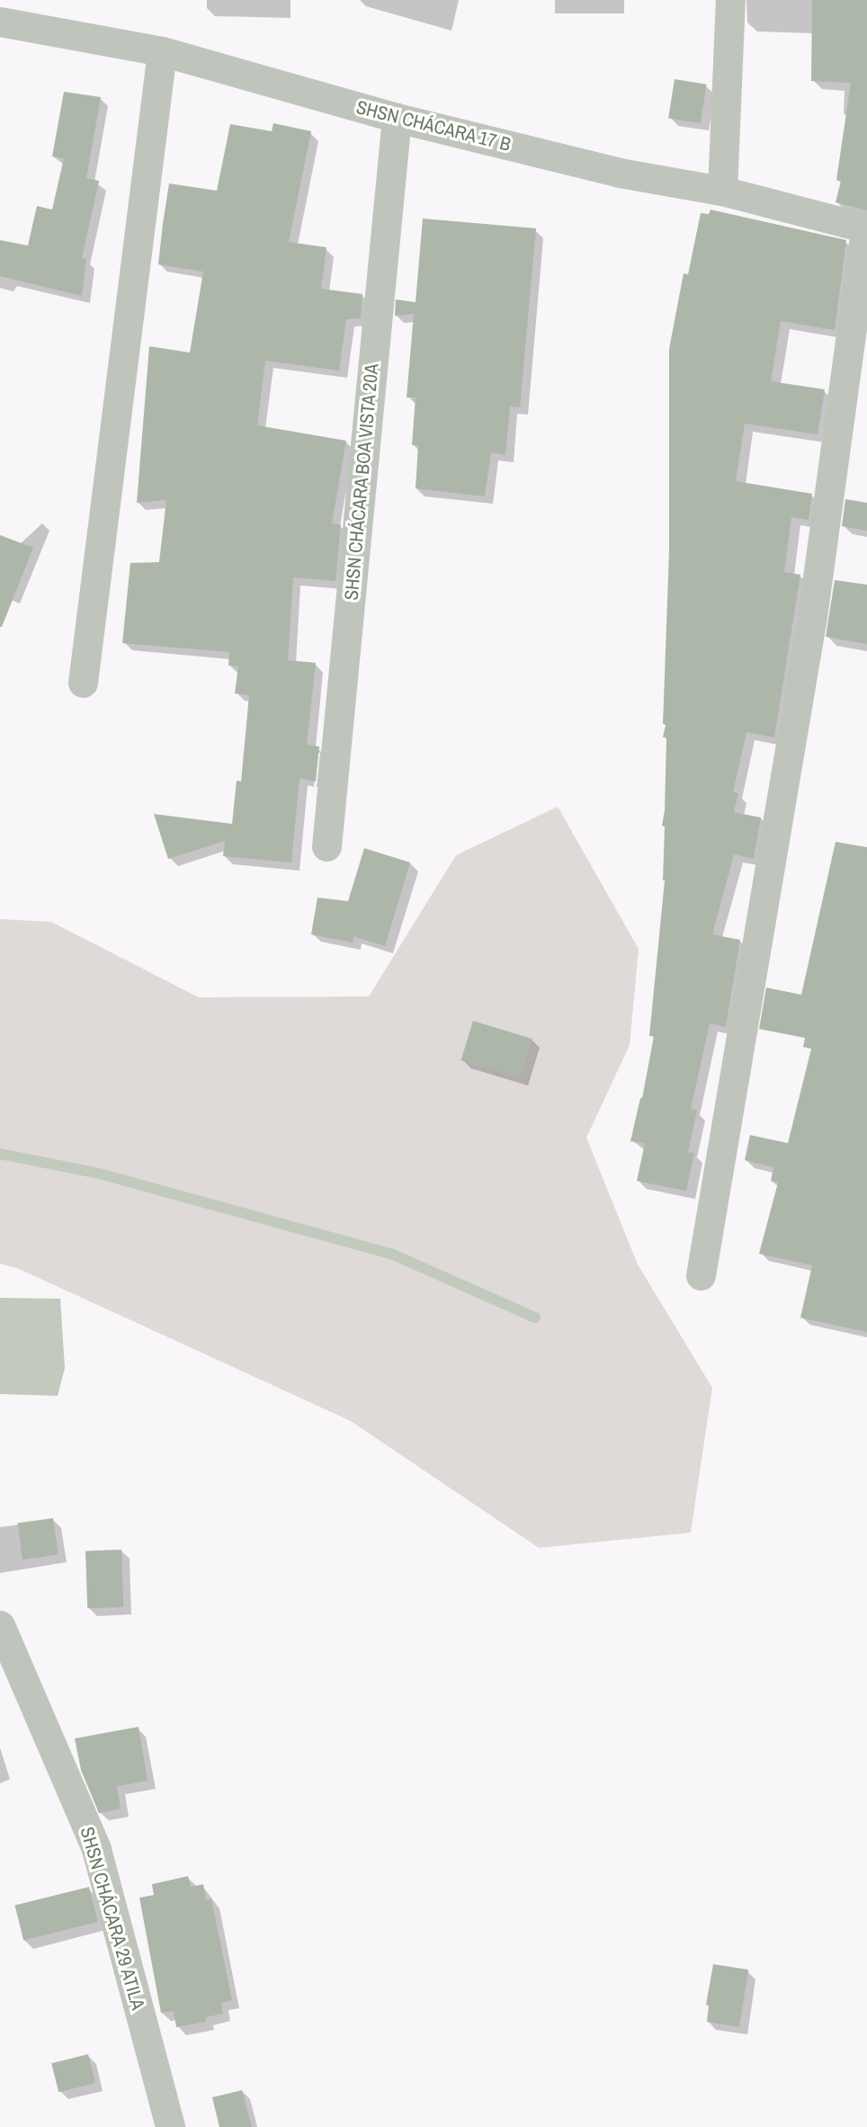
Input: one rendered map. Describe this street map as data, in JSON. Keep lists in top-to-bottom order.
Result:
{
  "streets": {
    "street": ["SHSN CHÁCARA 17 B", "SHSN CHÁCARA BOA VISTA 20A", "SHSN CHÁCARA 29 ATILA"]
  },
  "crossings": [
    ["SHSN CHÁCARA 17 B", "SHSN CHÁCARA BOA VISTA 20A"]
  ]
}
